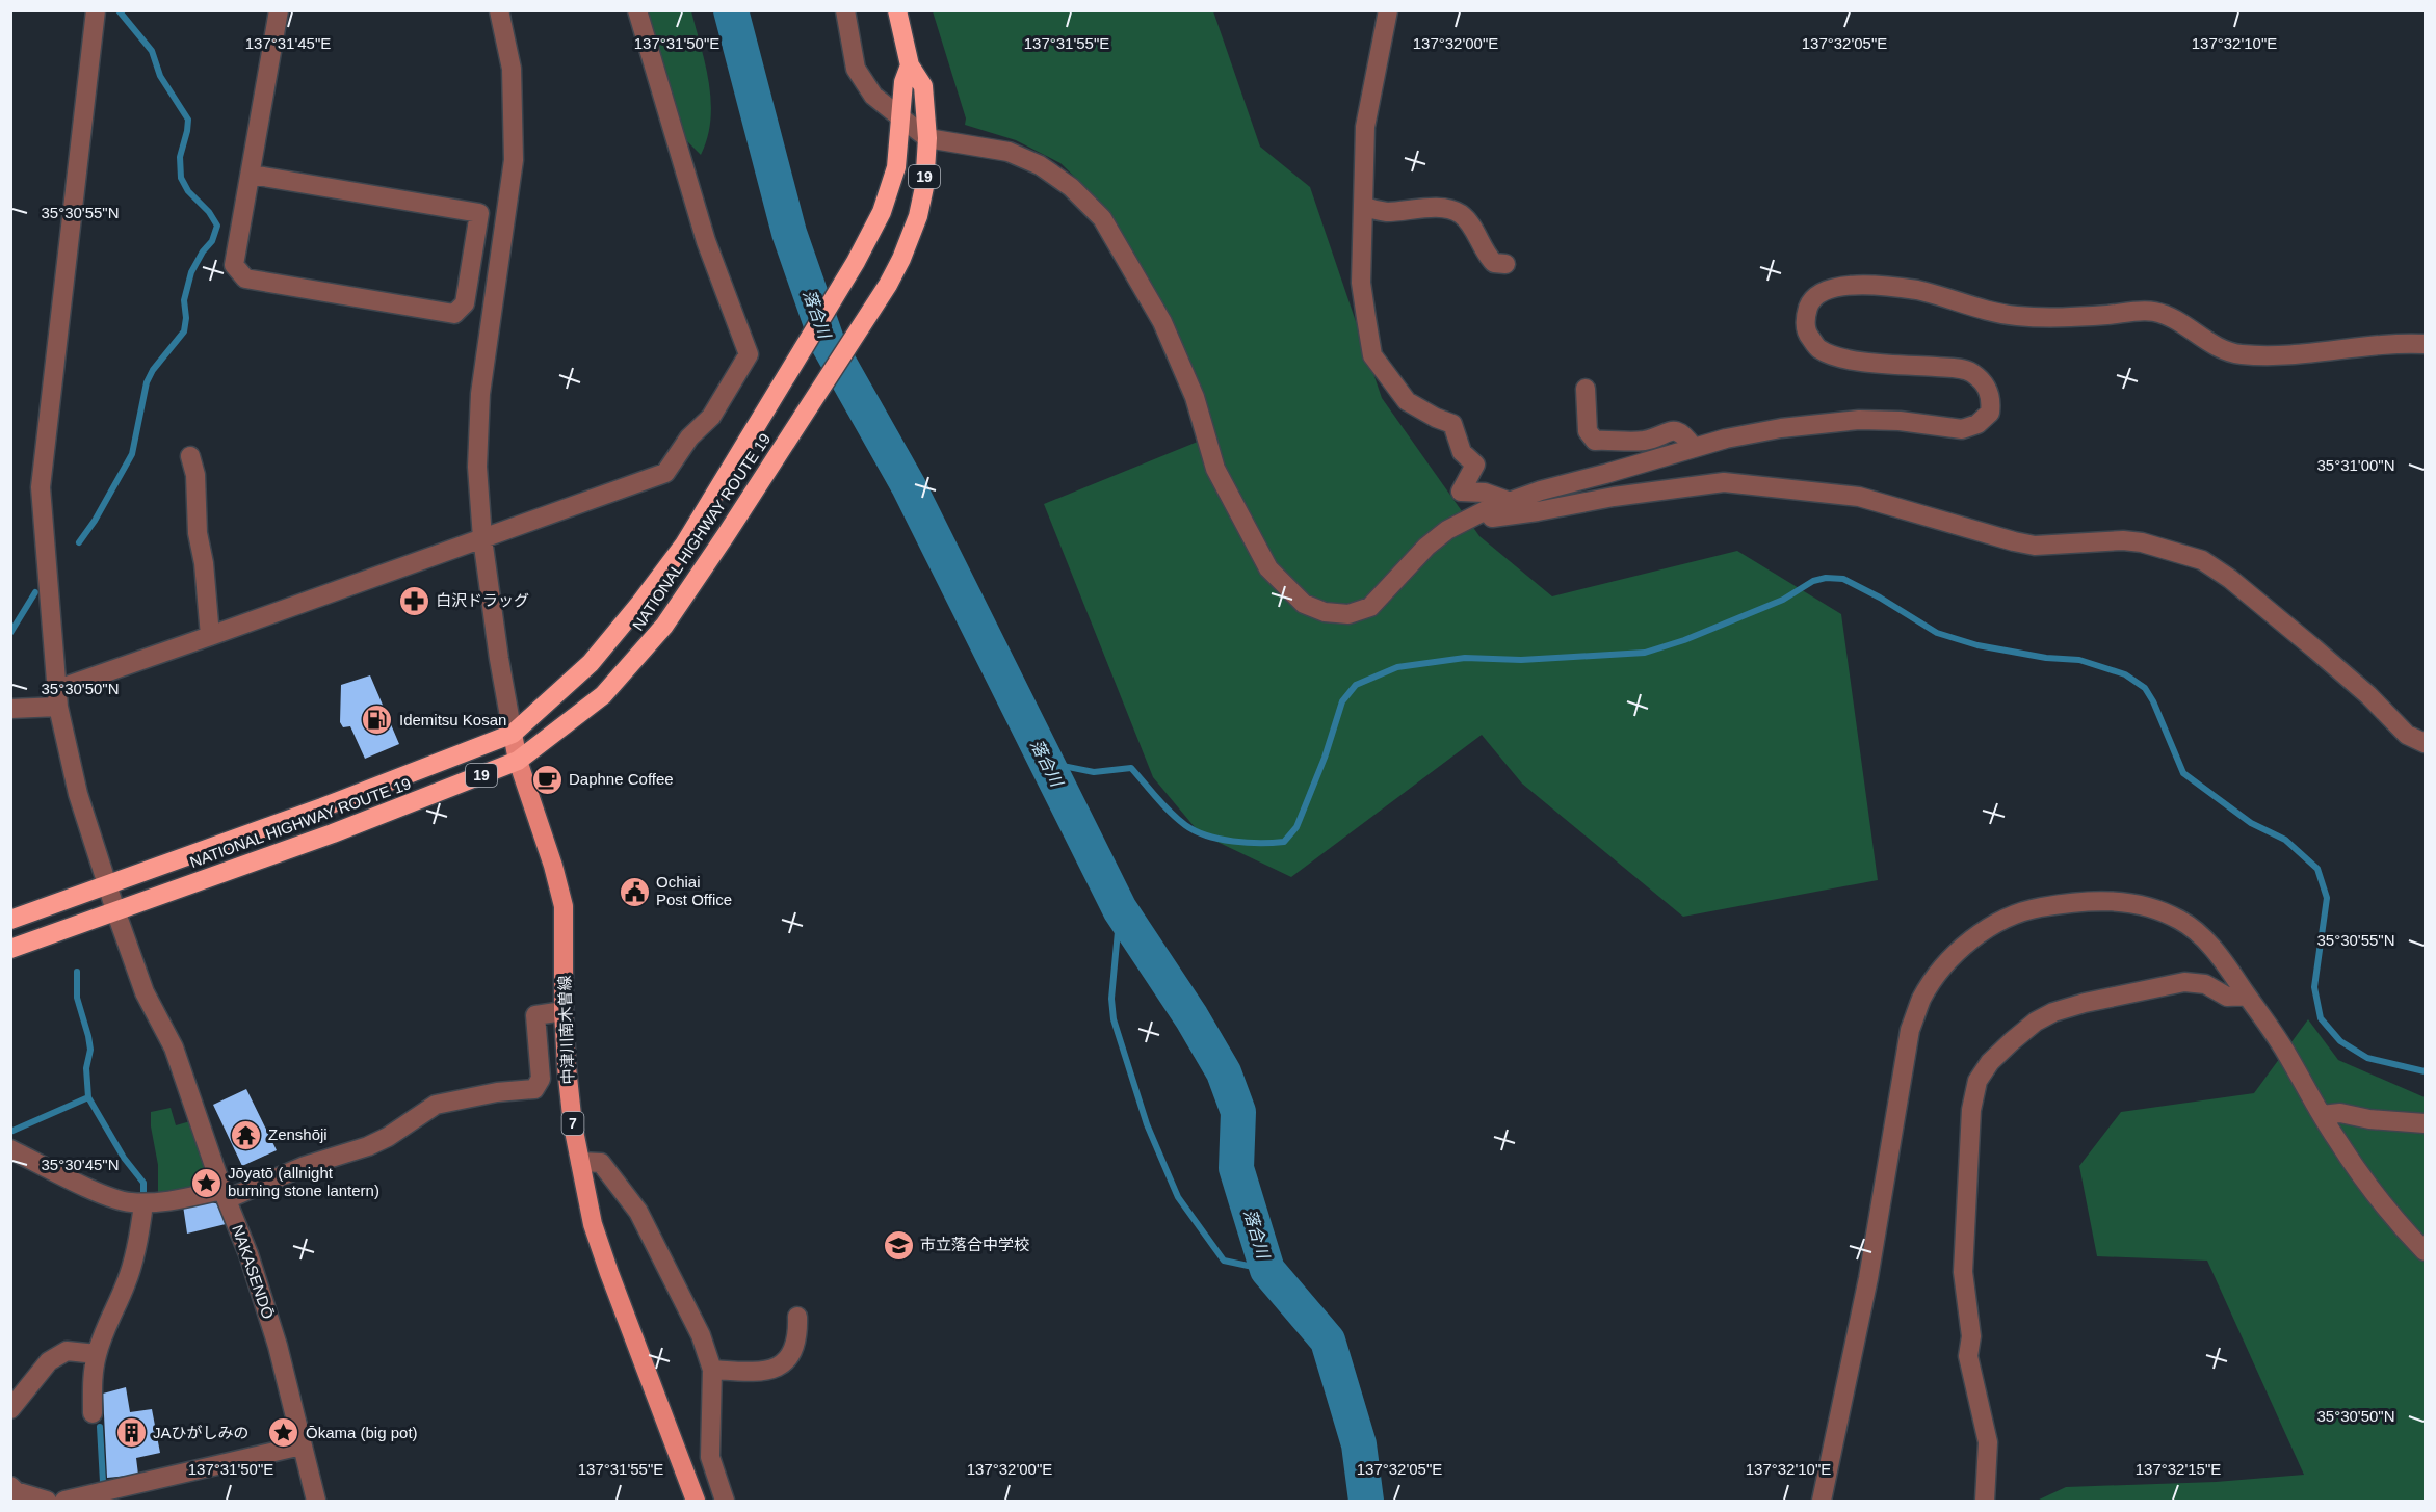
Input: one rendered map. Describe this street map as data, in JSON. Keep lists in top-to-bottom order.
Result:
{
  "streets": {
    "highway": ["19", "NATIONAL HIGHWAY ROUTE 19"],
    "main road": ["中津川南木曽線", "7"],
    "street": ["NAKASENDŌ"]
  },
  "crossings": [
    ["NATIONAL HIGHWAY ROUTE 19", "中津川南木曽線"],
    ["NATIONAL HIGHWAY ROUTE 19", "NAKASENDŌ"]
  ],
  "water": ["落合川"],
  "places": {
    "pharmacy": ["白沢ドラッグ"],
    "fuel station": ["Idemitsu Kosan"],
    "cafe": ["Daphne Coffee"],
    "public building": ["Ochiai Post Office"],
    "temple": ["Zenshōji"],
    "place": ["Jōyatō (allnight burning stone lantern)", "Ōkama (big pot)"],
    "school or university": ["市立落合中学校"],
    "building": ["JAひがしみの"]
  },
  "coordinates": [
    "137°31'45\"E",
    "137°31'50\"E",
    "137°31'55\"E",
    "137°32'00\"E",
    "137°32'05\"E",
    "137°32'10\"E",
    "35°30'55\"N",
    "35°31'00\"N",
    "35°30'50\"N",
    "35°30'45\"N",
    "137°32'15\"E"
  ]
}
